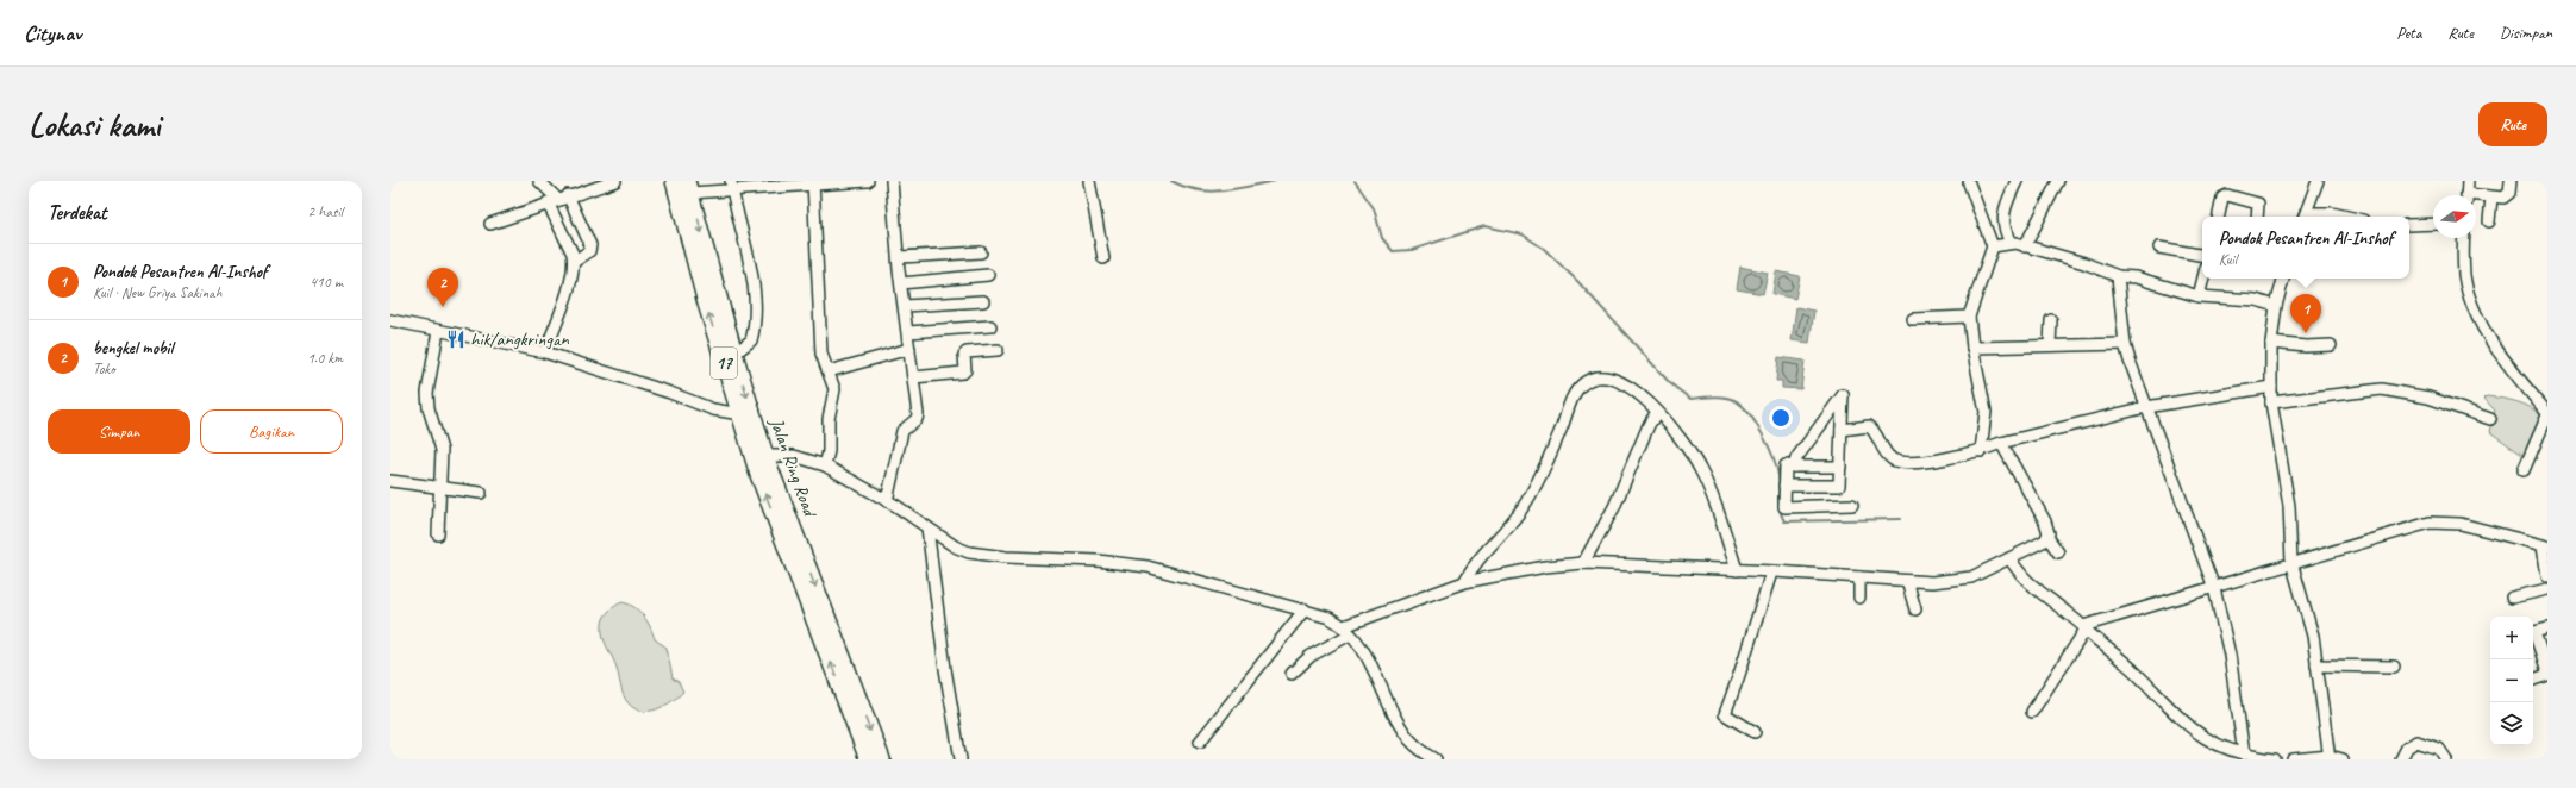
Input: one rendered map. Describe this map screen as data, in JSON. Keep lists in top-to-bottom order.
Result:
{
  "streets": {
    "highway": ["17", "Jalan Ring Road"]
  },
  "places": {
    "restaurant": ["hik/angkringan"]
  },
  "north": "right",
  "page": {
    "header": "Citynav",
    "nav": ["Peta", "Rute", "Disimpan"],
    "buttons": [
      "Rute",
      ["Simpan", "Bagikan"]
    ],
    "title": "Lokasi kami",
    "heading": ["Terdekat", "2 hasil"],
    "popup": ["Pondok Pesantren Al-Inshof", "Kuil"],
    "list": [
      {
        "mark": "1",
        "name": "Pondok Pesantren Al-Inshof",
        "note": "Kuil · New Griya Sakinah",
        "value": "410 m"
      },
      {
        "mark": "2",
        "name": "bengkel mobil",
        "note": "Toko",
        "value": "1.0 km"
      }
    ],
    "pins": ["2", "1"],
    "map_buttons": ["+", "−"]
  }
}
